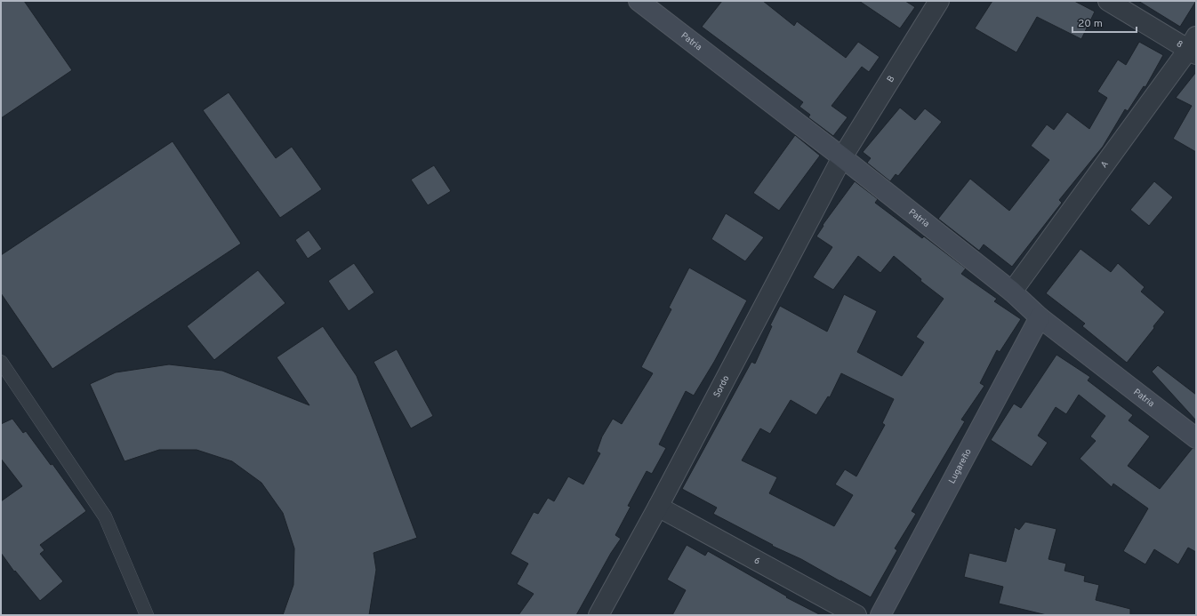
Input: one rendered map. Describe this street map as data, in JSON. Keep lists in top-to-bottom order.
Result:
{
  "streets": {
    "street": [
      "Patria",
      "8",
      "B",
      "A",
      "Sordo",
      "Lugareño",
      "6"
    ]
  },
  "crossings": [
    ["Patria", "B"],
    ["Patria", "A"],
    ["Patria", "Sordo"],
    ["Patria", "Lugareño"],
    ["8", "A"],
    ["B", "Sordo"],
    ["Sordo", "6"]
  ],
  "scale_bar": "20 m"
}
